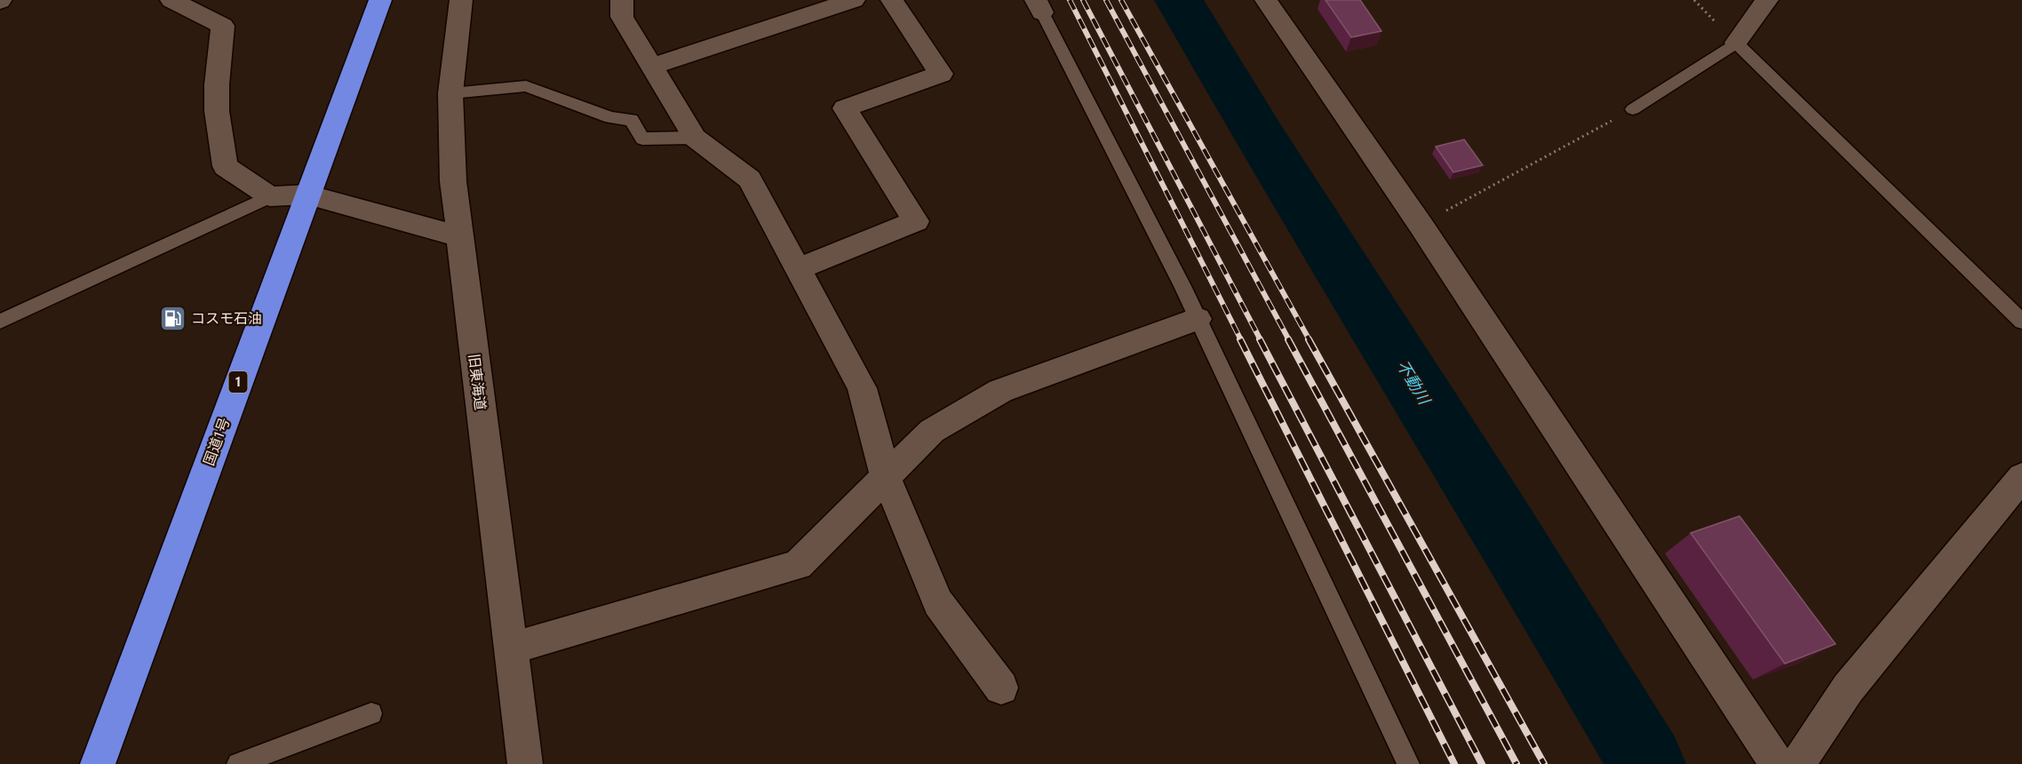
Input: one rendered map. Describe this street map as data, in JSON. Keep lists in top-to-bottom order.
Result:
{
  "streets": {
    "highway": ["1", "国道1号"],
    "street": ["旧東海道"]
  },
  "water": ["不動川"],
  "places": {
    "fuel station": ["コスモ石油"]
  }
}
